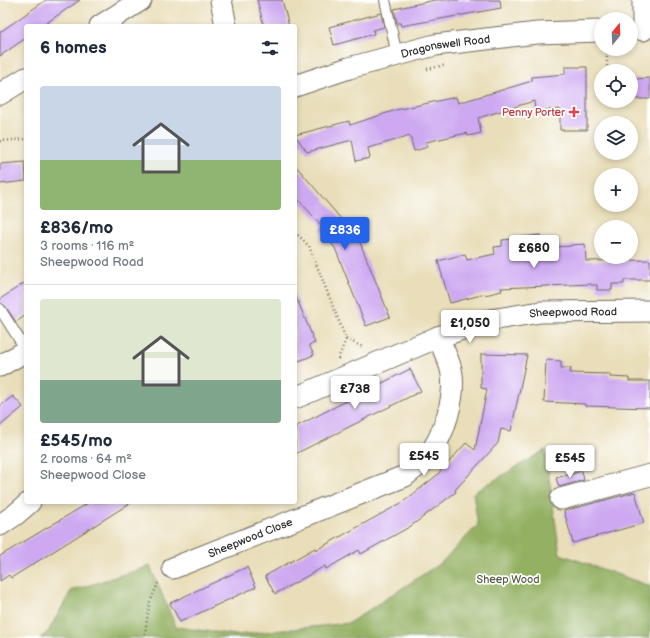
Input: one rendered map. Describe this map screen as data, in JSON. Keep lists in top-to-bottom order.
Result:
{
  "streets": {
    "street": ["Dragonswell Road", "Sheepwood Road", "Sheepwood Close"]
  },
  "crossings": [
    ["Sheepwood Road", "Sheepwood Close"]
  ],
  "parks": ["Sheep Wood"],
  "places": {
    "health": ["Penny Porter"]
  },
  "north": "top",
  "page": {
    "map_buttons": ["+", "−"],
    "heading": "6 homes",
    "list": [
      {
        "name": "£836/mo",
        "note": "3 rooms · 116 m² · Sheepwood Road"
      },
      {
        "name": "£545/mo",
        "note": "2 rooms · 64 m² · Sheepwood Close"
      }
    ],
    "price": [
      "£836",
      "£680",
      "£1,050",
      "£738",
      "£545",
      "£545"
    ]
  }
}
